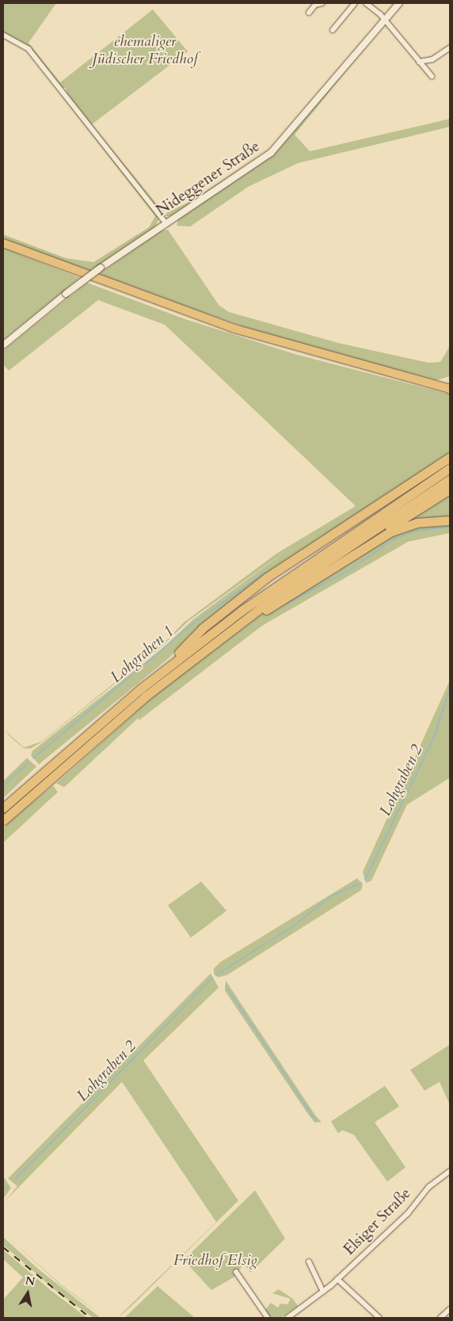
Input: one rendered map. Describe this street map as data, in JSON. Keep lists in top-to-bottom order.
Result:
{
  "streets": {
    "street": ["Nideggener Straße", "Elsiger Straße"]
  },
  "water": ["Lohgraben 1", "Lohgraben 2"],
  "parks": ["ehemaliger Jüdischer Friedhof", "Friedhof Elsig"],
  "north": "top"
}
